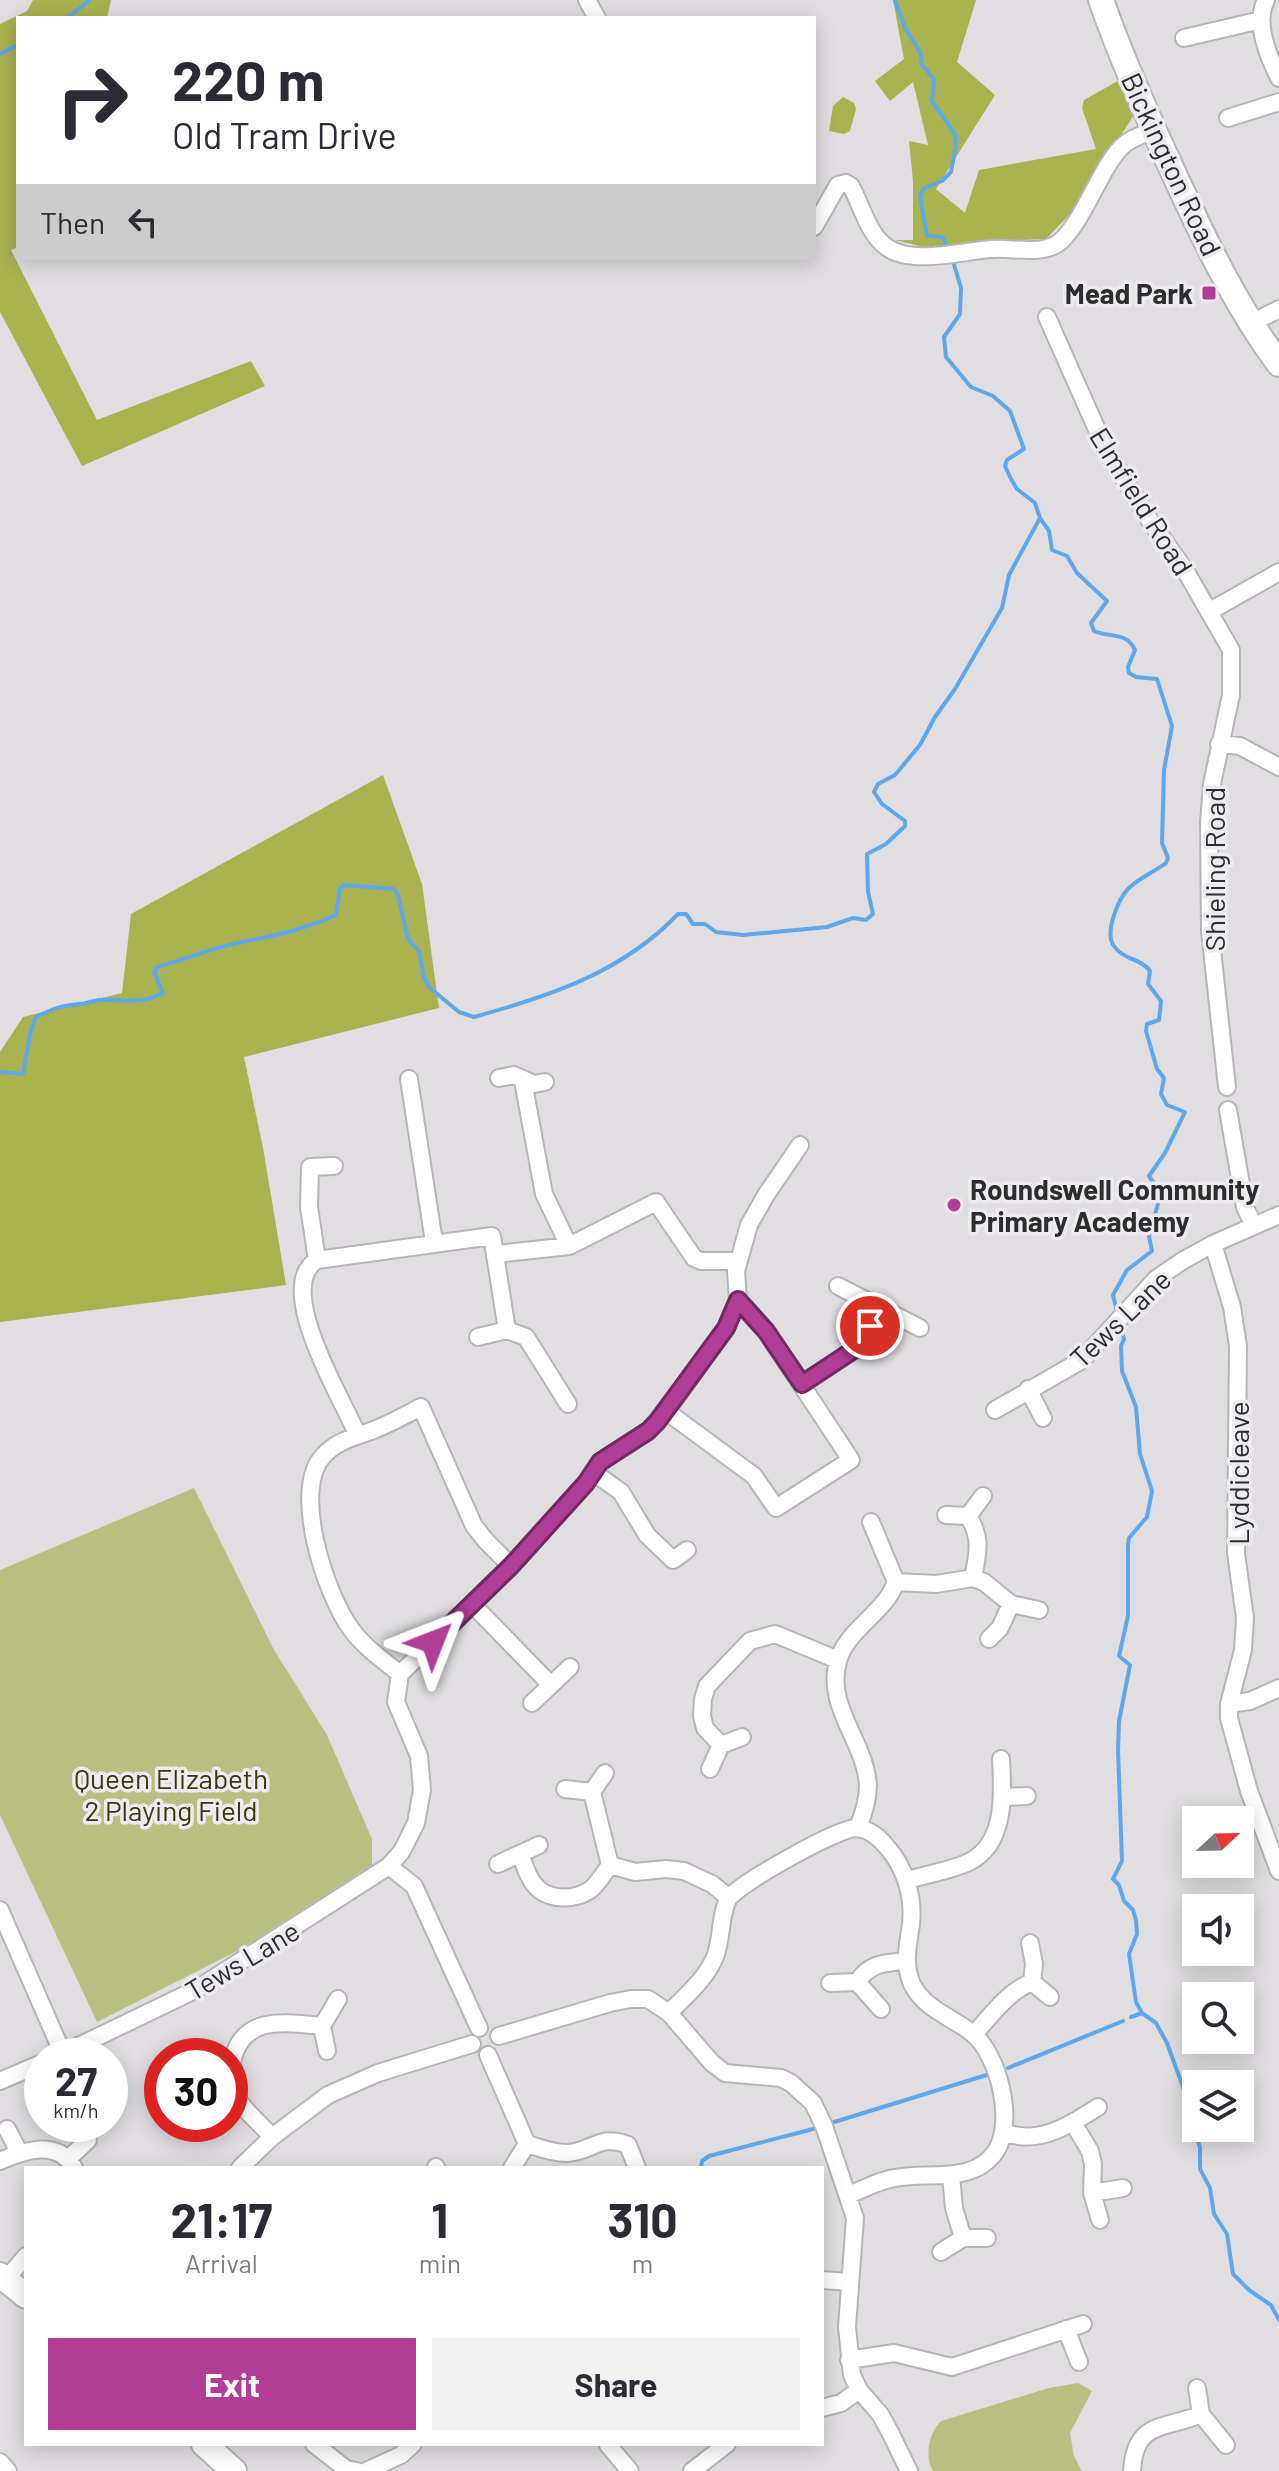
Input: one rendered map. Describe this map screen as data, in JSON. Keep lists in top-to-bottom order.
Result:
{
  "streets": {
    "main road": ["Bickington Road"],
    "street": [
      "Elmfield Road",
      "Shieling Road",
      "Tews Lane",
      "Lyddicleave"
    ]
  },
  "crossings": [
    ["Elmfield Road", "Shieling Road"],
    ["Tews Lane", "Lyddicleave"]
  ],
  "parks": ["Queen Elizabeth 2 Playing Field"],
  "places": {
    "transit": ["Mead Park"],
    "other": ["Roundswell Community Primary Academy"]
  },
  "north": "right",
  "page": {
    "turn": ["220 m", "Old Tram Drive"],
    "then": "Then",
    "speed": "27 km/h",
    "limit": "30",
    "eta": [
      "21:17",
      "Arrival",
      "1",
      "min",
      "310",
      "m"
    ],
    "buttons": ["Exit", "Share"]
  }
}
